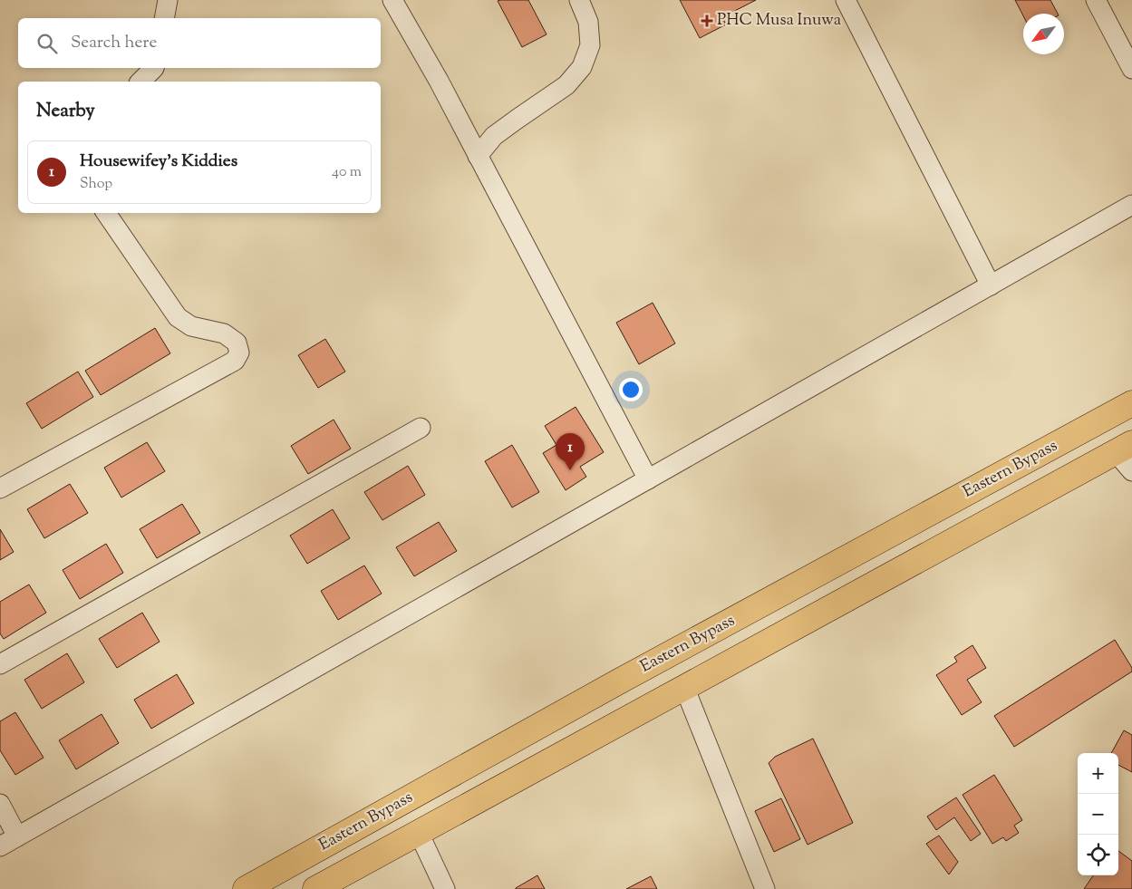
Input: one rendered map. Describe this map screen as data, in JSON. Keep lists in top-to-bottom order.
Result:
{
  "streets": {
    "main road": ["Eastern Bypass"]
  },
  "places": {
    "health": ["PHC Musa Inuwa"]
  },
  "north": "bottom left",
  "page": {
    "search": "Search here",
    "heading": "Nearby",
    "list": [
      {
        "mark": "1",
        "name": "Housewifey’s Kiddies",
        "note": "Shop",
        "value": "40 m"
      }
    ],
    "pins": "1",
    "map_buttons": ["+", "−"]
  }
}
